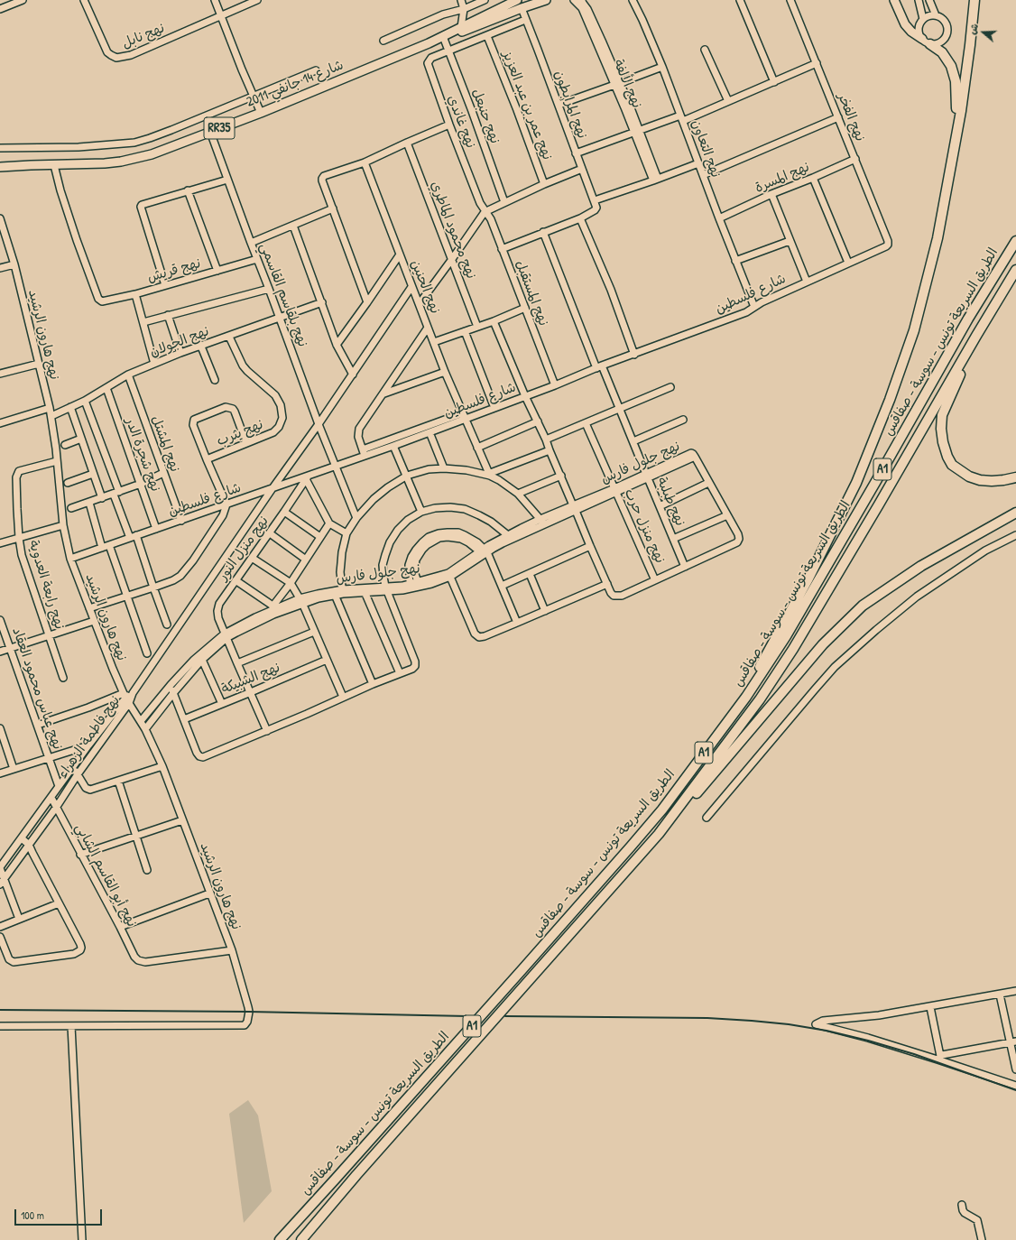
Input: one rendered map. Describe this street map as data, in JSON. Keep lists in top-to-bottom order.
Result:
{
  "streets": {
    "highway": ["الطريق السريعة تونس - سوسة - صفاقس", "A1"],
    "main road": ["شارع 14 جانفي 2011", "RR35"],
    "street": [
      "نهج نابل",
      "نهج الألفة",
      "نهج المرابطون",
      "نهج عمر بن عبد العزيز",
      "نهج حنبعل",
      "نهج الفخر",
      "نهج غاندي",
      "نهج التعاون",
      "نهج المسرة",
      "نهج محمود الماطري",
      "نهج قريش",
      "نهج الحنين",
      "نهج المستقبل",
      "شارع فلسطين",
      "نهج بلقاسم القاسمي",
      "نهج هارون الرشيد",
      "نهج الجولان",
      "نهج يثرب",
      "نهج المشتل",
      "نهج شجرة الدر",
      "نهج جلول فارس",
      "نهج طبلبة",
      "نهج منزل حرب",
      "نهج منزل النور",
      "نهج رابعة العدوية",
      "نهج الشبيكة",
      "نهج عباس محمود العقاد",
      "نهج فاطمة الزهراء",
      "نهج أبو القاسم الشابي"
    ]
  },
  "crossings": [
    ["شارع 14 جانفي 2011", "نهج المرابطون"],
    ["شارع 14 جانفي 2011", "نهج حنبعل"],
    ["شارع 14 جانفي 2011", "نهج قريش"],
    ["شارع 14 جانفي 2011", "نهج بلقاسم القاسمي"],
    ["نهج حنبعل", "نهج غاندي"],
    ["نهج الفخر", "نهج المسرة"],
    ["نهج الفخر", "شارع فلسطين"],
    ["نهج غاندي", "نهج المستقبل"],
    ["نهج التعاون", "نهج المسرة"],
    ["نهج التعاون", "شارع فلسطين"],
    ["نهج قريش", "نهج بلقاسم القاسمي"],
    ["نهج الحنين", "شارع فلسطين"],
    ["نهج المستقبل", "شارع فلسطين"],
    ["شارع فلسطين", "نهج بلقاسم القاسمي"],
    ["شارع فلسطين", "نهج هارون الرشيد"],
    ["شارع فلسطين", "نهج المشتل"],
    ["شارع فلسطين", "نهج شجرة الدر"],
    ["شارع فلسطين", "نهج طبلبة"],
    ["شارع فلسطين", "نهج منزل النور"],
    ["نهج بلقاسم القاسمي", "نهج الجولان"],
    ["نهج هارون الرشيد", "نهج الجولان"],
    ["نهج هارون الرشيد", "نهج جلول فارس"],
    ["نهج هارون الرشيد", "نهج رابعة العدوية"],
    ["نهج هارون الرشيد", "نهج فاطمة الزهراء"],
    ["نهج هارون الرشيد", "نهج أبو القاسم الشابي"],
    ["نهج الجولان", "نهج يثرب"],
    ["نهج الجولان", "نهج المشتل"],
    ["نهج الجولان", "نهج شجرة الدر"],
    ["نهج جلول فارس", "نهج طبلبة"],
    ["نهج جلول فارس", "نهج منزل حرب"],
    ["نهج جلول فارس", "نهج منزل النور"],
    ["نهج منزل النور", "نهج الشبيكة"],
    ["نهج عباس محمود العقاد", "نهج فاطمة الزهراء"],
    ["نهج فاطمة الزهراء", "نهج أبو القاسم الشابي"]
  ],
  "scale_bar": "100 m",
  "north": "left"
}
